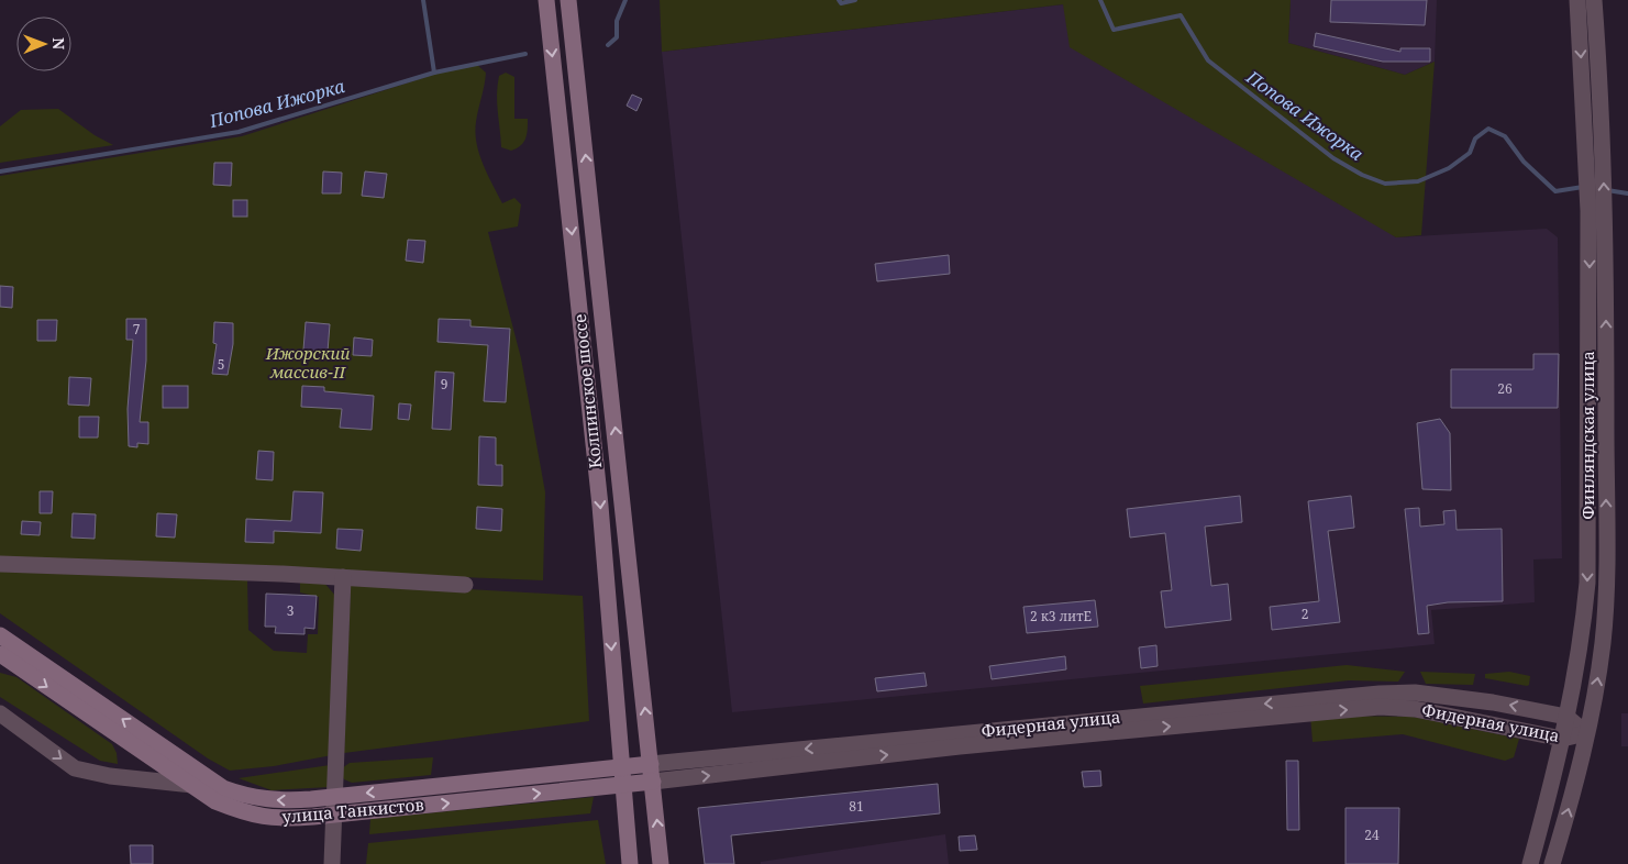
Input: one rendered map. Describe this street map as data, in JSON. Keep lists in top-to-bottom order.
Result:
{
  "streets": {
    "main road": ["Колпинское шоссе", "Фидерная улица", "улица Танкистов"],
    "street": ["Финляндская улица"]
  },
  "crossings": [
    ["Колпинское шоссе", "Фидерная улица"],
    ["Колпинское шоссе", "улица Танкистов"],
    ["Финляндская улица", "Фидерная улица"],
    ["Фидерная улица", "улица Танкистов"]
  ],
  "water": ["Попова Ижорка"],
  "parks": ["Ижорский массив-II"],
  "house_numbers": [
    "7",
    "5",
    "9",
    "26",
    "3",
    "2",
    "2 к3 литЕ",
    "81",
    "24"
  ],
  "north": "right"
}
